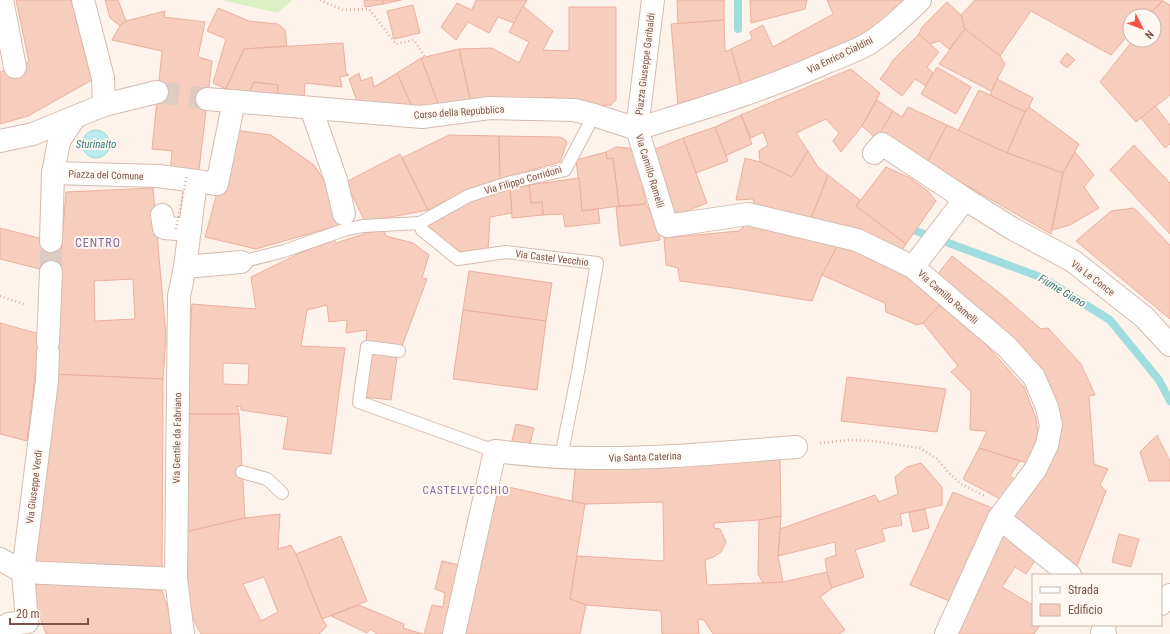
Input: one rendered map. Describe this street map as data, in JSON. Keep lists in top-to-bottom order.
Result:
{
  "streets": {
    "street": [
      "Via Enrico Cialdini",
      "Piazza Giuseppe Garibaldi",
      "Corso della Repubblica",
      "Via Camillo Ramelli",
      "Piazza del Comune",
      "Via Le Conce",
      "Via Gentile da Fabriano",
      "Via Santa Caterina",
      "Via Giuseppe Verdi"
    ],
    "lane": ["Via Filippo Corridoni", "Via Castel Vecchio"]
  },
  "crossings": [
    ["Via Enrico Cialdini", "Piazza Giuseppe Garibaldi"],
    ["Via Enrico Cialdini", "Corso della Repubblica"],
    ["Via Enrico Cialdini", "Via Camillo Ramelli"],
    ["Piazza Giuseppe Garibaldi", "Corso della Repubblica"],
    ["Piazza Giuseppe Garibaldi", "Via Camillo Ramelli"],
    ["Corso della Repubblica", "Via Camillo Ramelli"],
    ["Corso della Repubblica", "Piazza del Comune"],
    ["Corso della Repubblica", "Via Filippo Corridoni"],
    ["Piazza del Comune", "Via Gentile da Fabriano"],
    ["Via Filippo Corridoni", "Via Castel Vecchio"],
    ["Via Castel Vecchio", "Via Santa Caterina"]
  ],
  "districts": ["CENTRO", "CASTELVECCHIO"],
  "water": ["Sturinalto", "Fiume Giano"],
  "legend": ["Strada", "Edificio"],
  "scale_bar": "20 m",
  "north": "bottom right"
}
